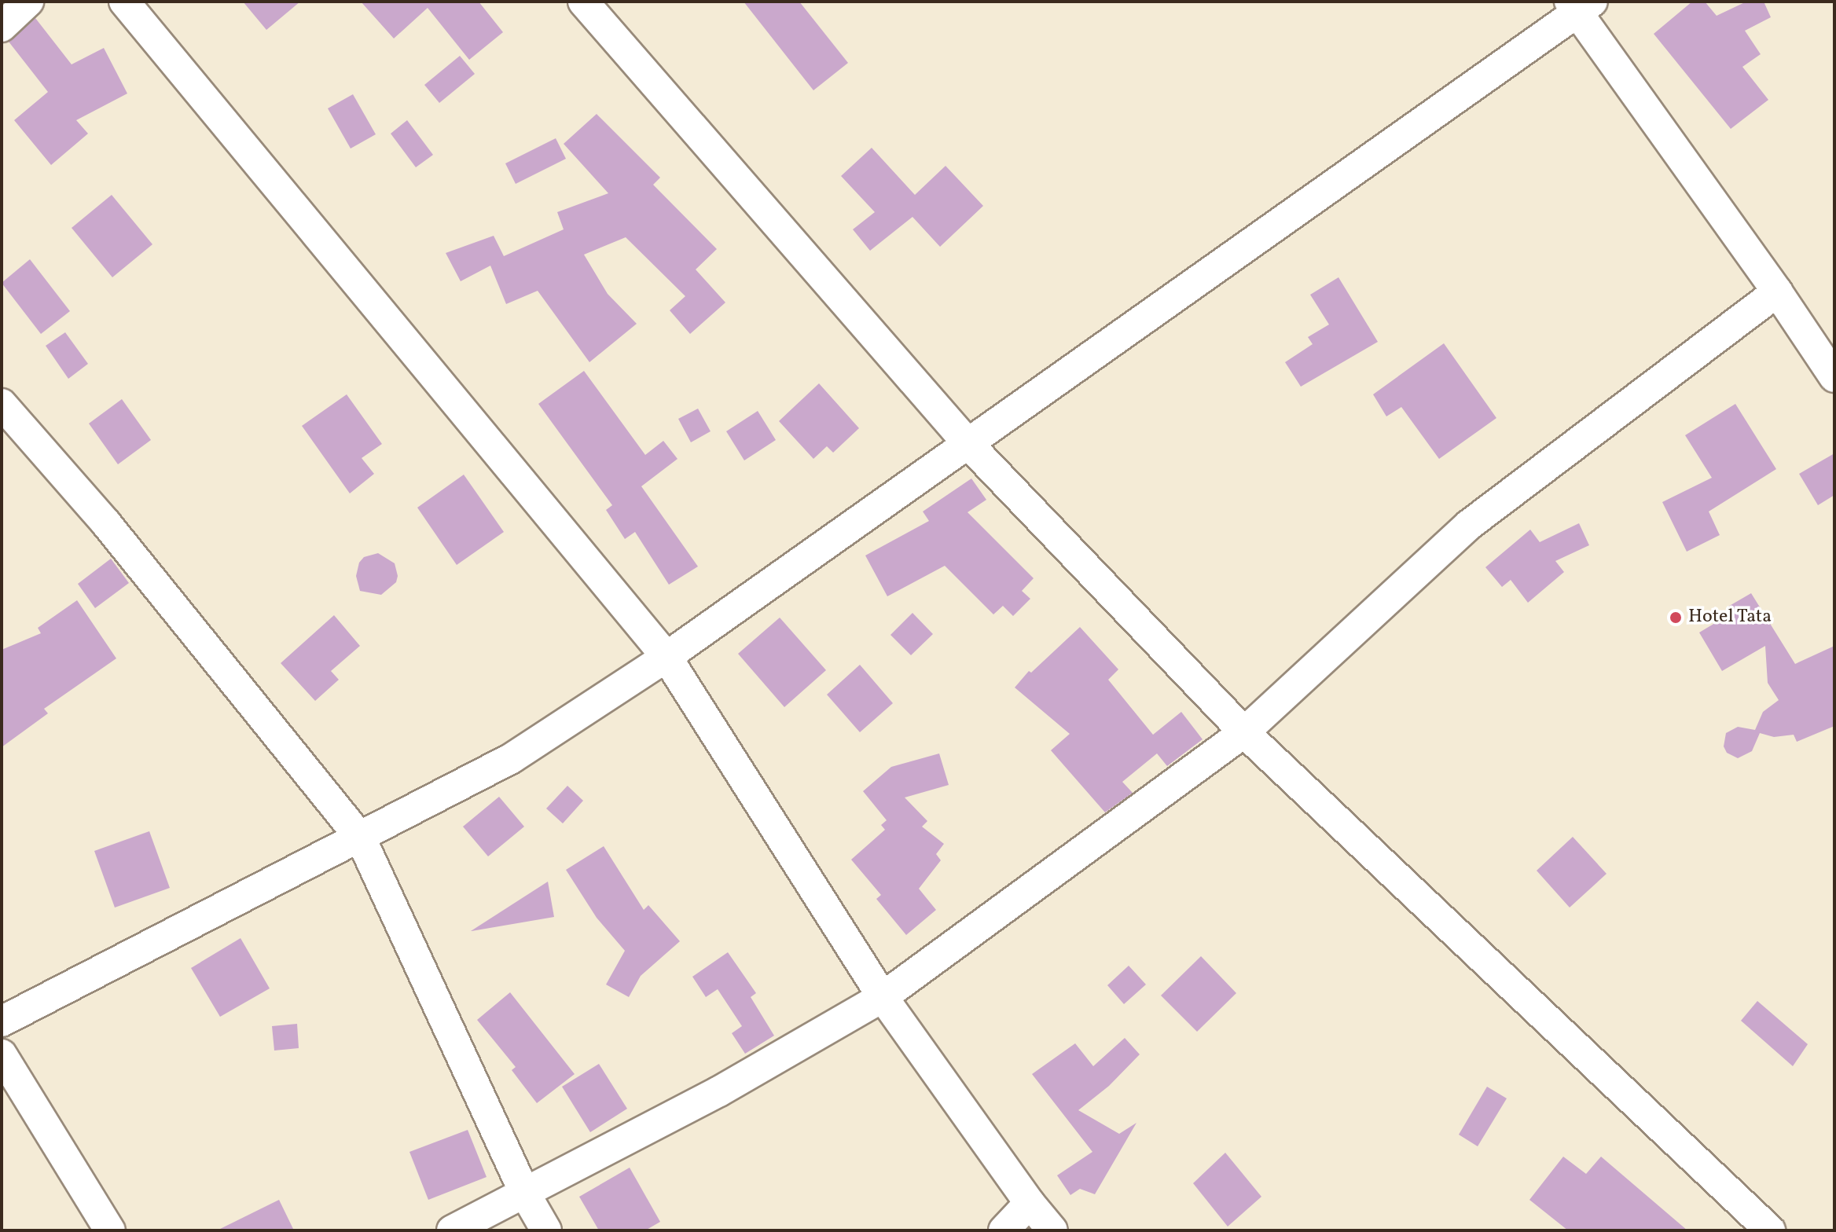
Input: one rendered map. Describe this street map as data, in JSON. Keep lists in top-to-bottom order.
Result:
{
  "places": ["Hotel Tata"]
}
